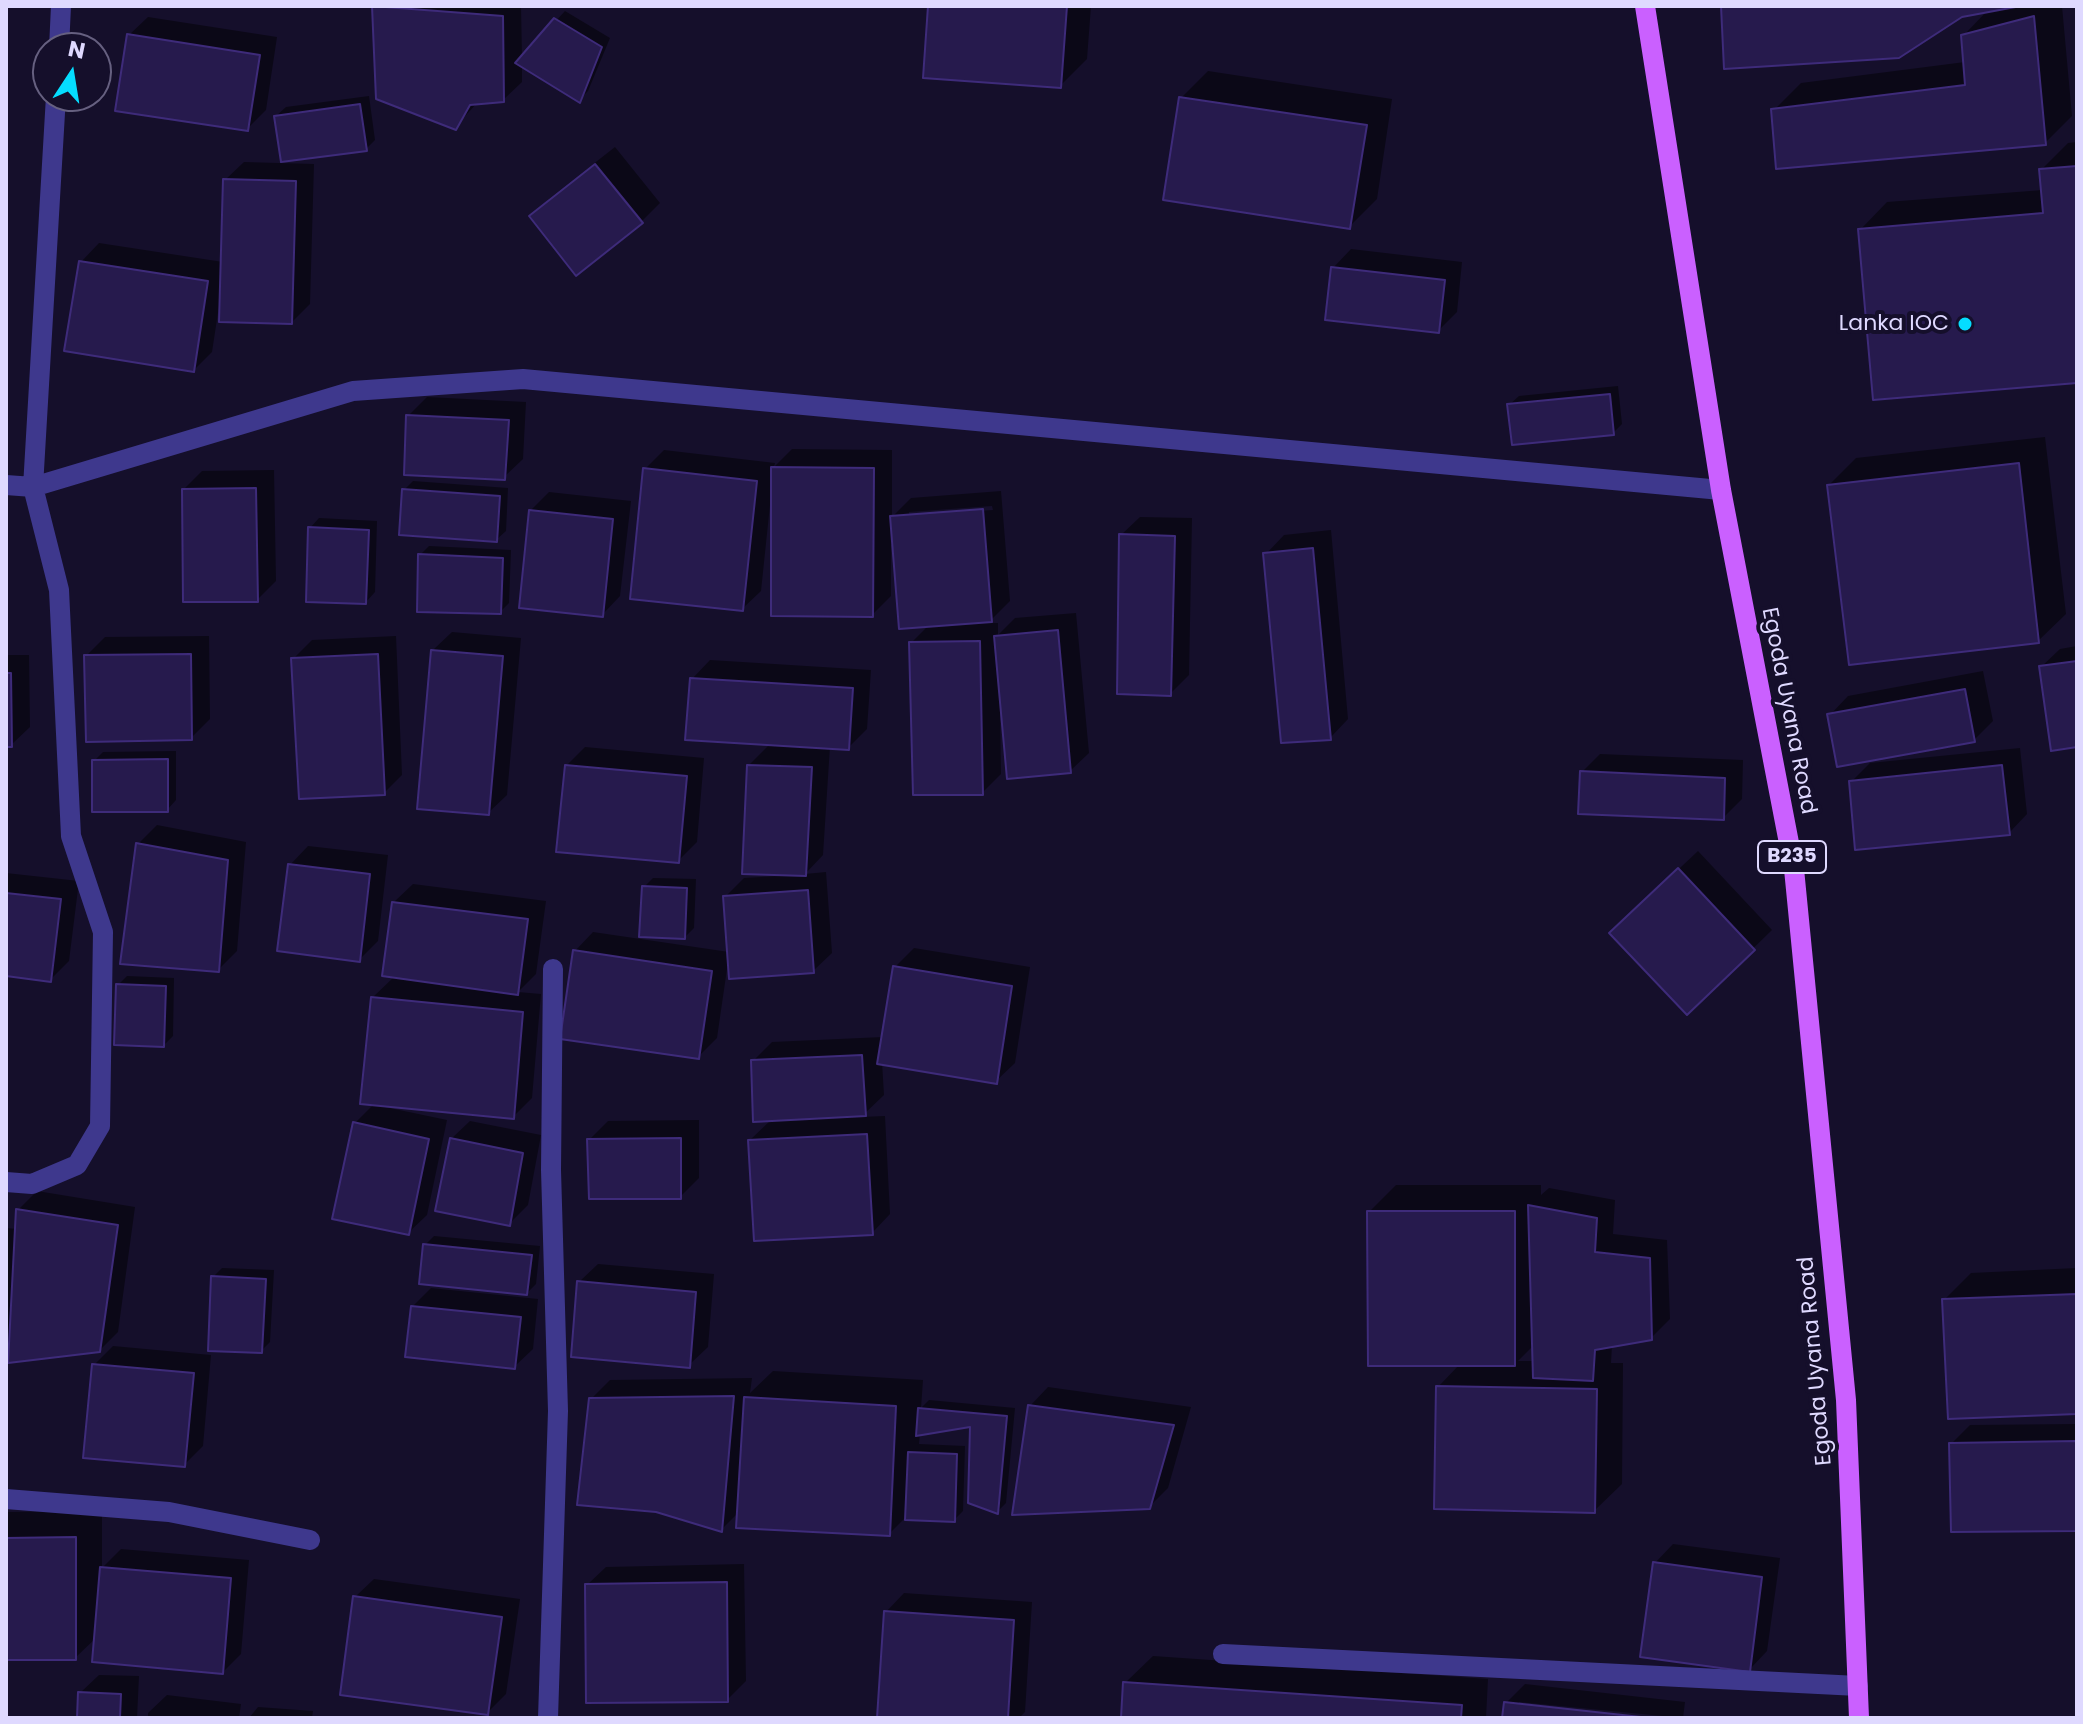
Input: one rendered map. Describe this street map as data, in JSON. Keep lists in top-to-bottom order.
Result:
{
  "streets": {
    "main road": ["Egoda Uyana Road", "B235"]
  },
  "places": ["Lanka IOC"],
  "north": "top"
}
